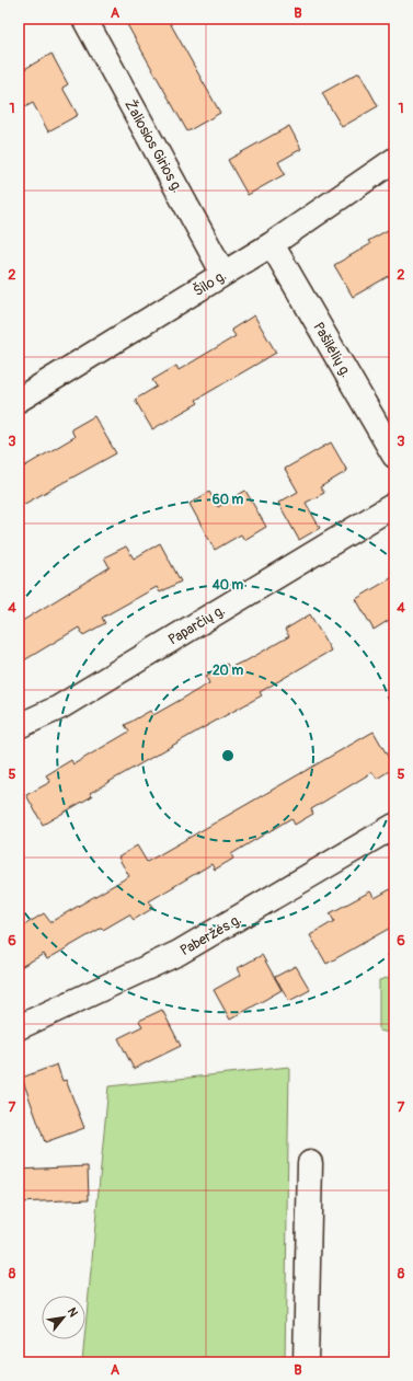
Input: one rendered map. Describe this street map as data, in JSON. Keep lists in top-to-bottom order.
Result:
{
  "streets": {
    "street": [
      "Žaliosios Girios g.",
      "Šilo g.",
      "Pašilėlių g.",
      "Paparčių g.",
      "Paberžės g."
    ]
  },
  "crossings": [
    ["Žaliosios Girios g.", "Šilo g."],
    ["Šilo g.", "Pašilėlių g."]
  ],
  "north": "top right",
  "grid": {
    "columns": ["A", "B"],
    "rows": [
      "1",
      "2",
      "3",
      "4",
      "5",
      "6",
      "7",
      "8"
    ]
  },
  "rings": ["60 m", "40 m", "20 m"]
}
